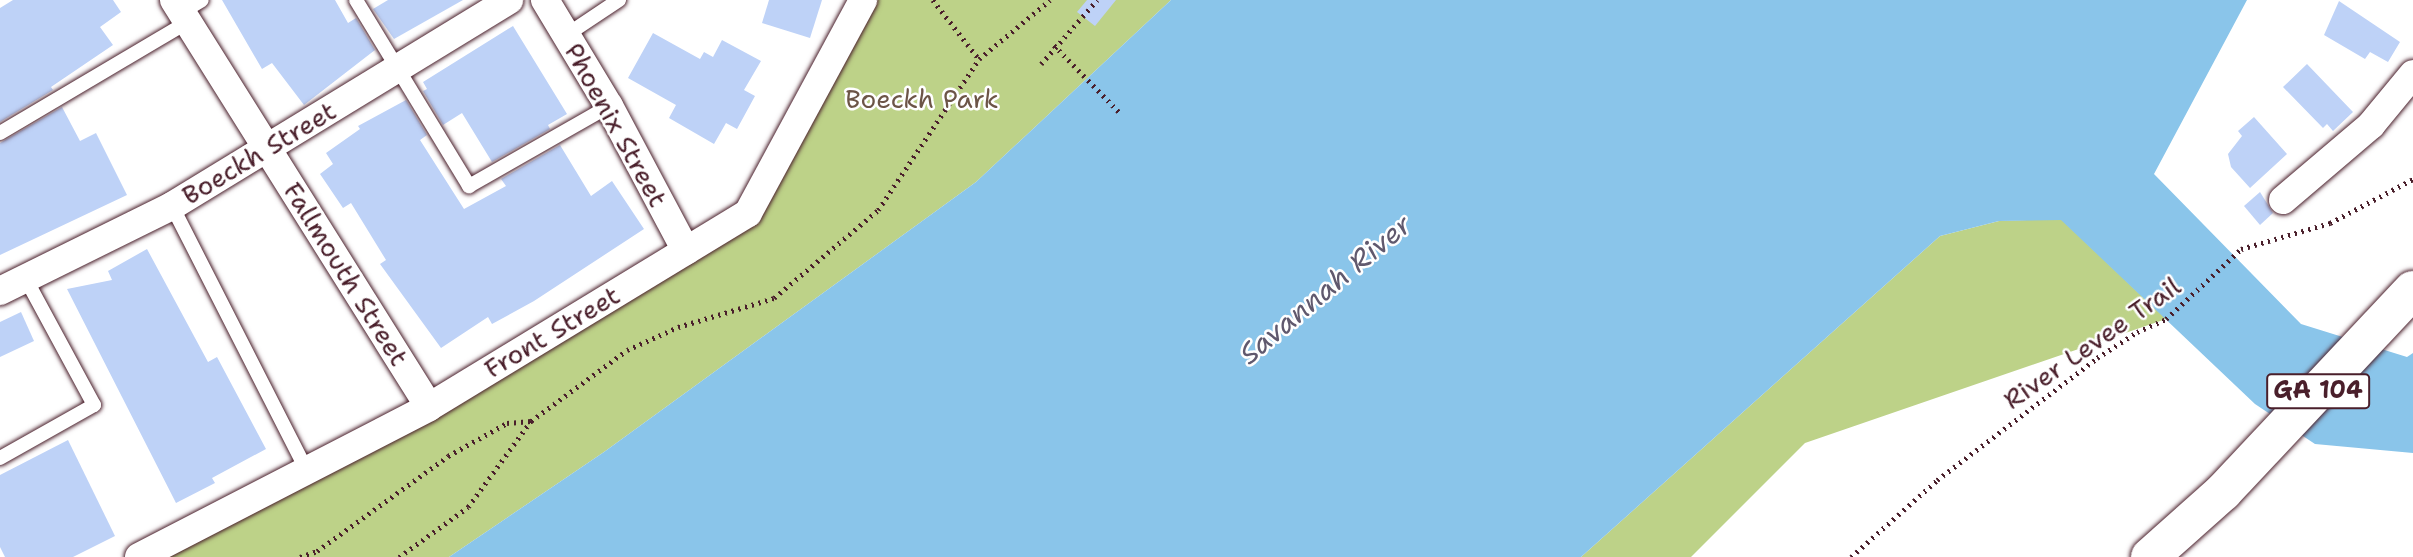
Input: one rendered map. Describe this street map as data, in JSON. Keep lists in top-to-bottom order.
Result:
{
  "streets": {
    "main road": ["GA 104"],
    "street": [
      "Phoenix Street",
      "Boeckh Street",
      "Fallmouth Street",
      "Front Street"
    ],
    "path": ["River Levee Trail"]
  },
  "crossings": [
    ["Phoenix Street", "Front Street"],
    ["Boeckh Street", "Fallmouth Street"],
    ["Fallmouth Street", "Front Street"]
  ],
  "water": ["Savannah River"],
  "parks": ["Boeckh Park"]
}
